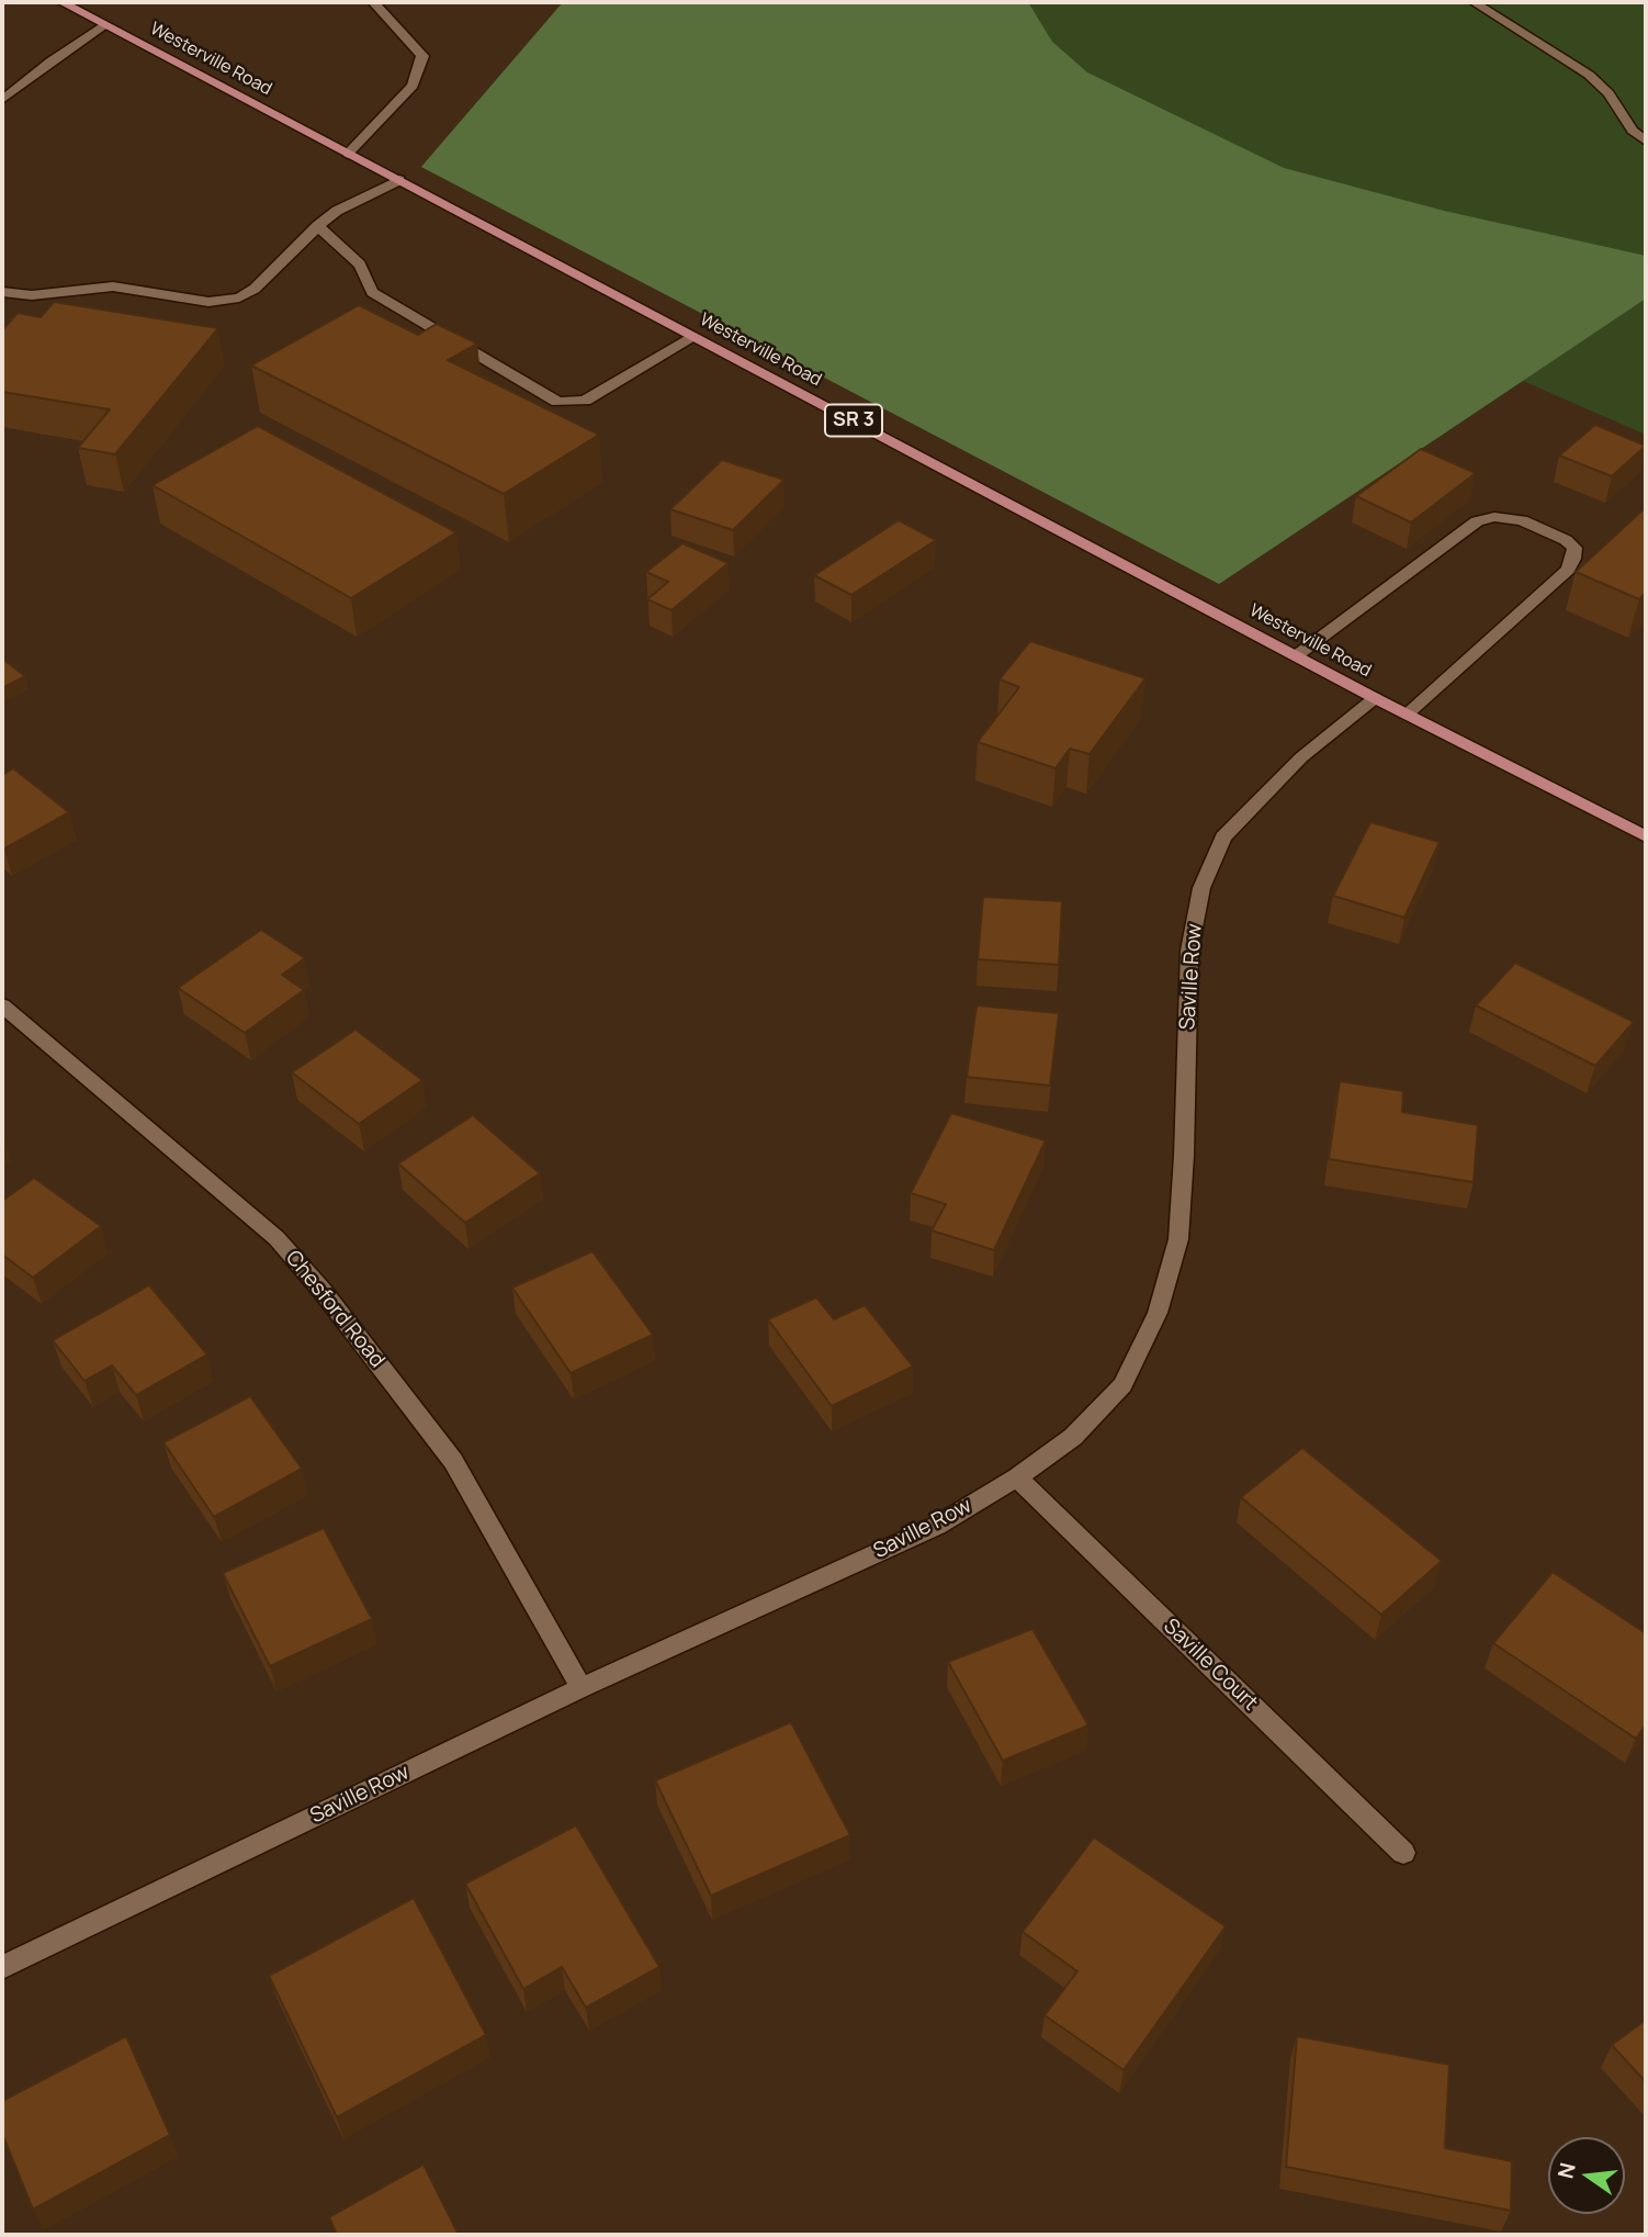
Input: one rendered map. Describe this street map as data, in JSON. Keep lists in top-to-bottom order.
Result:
{
  "streets": {
    "main road": ["Westerville Road", "SR 3"],
    "street": ["Saville Row", "Chesford Road", "Saville Court"]
  },
  "crossings": [
    ["Westerville Road", "Saville Row"],
    ["Saville Row", "Chesford Road"],
    ["Saville Row", "Saville Court"]
  ],
  "north": "left"
}
